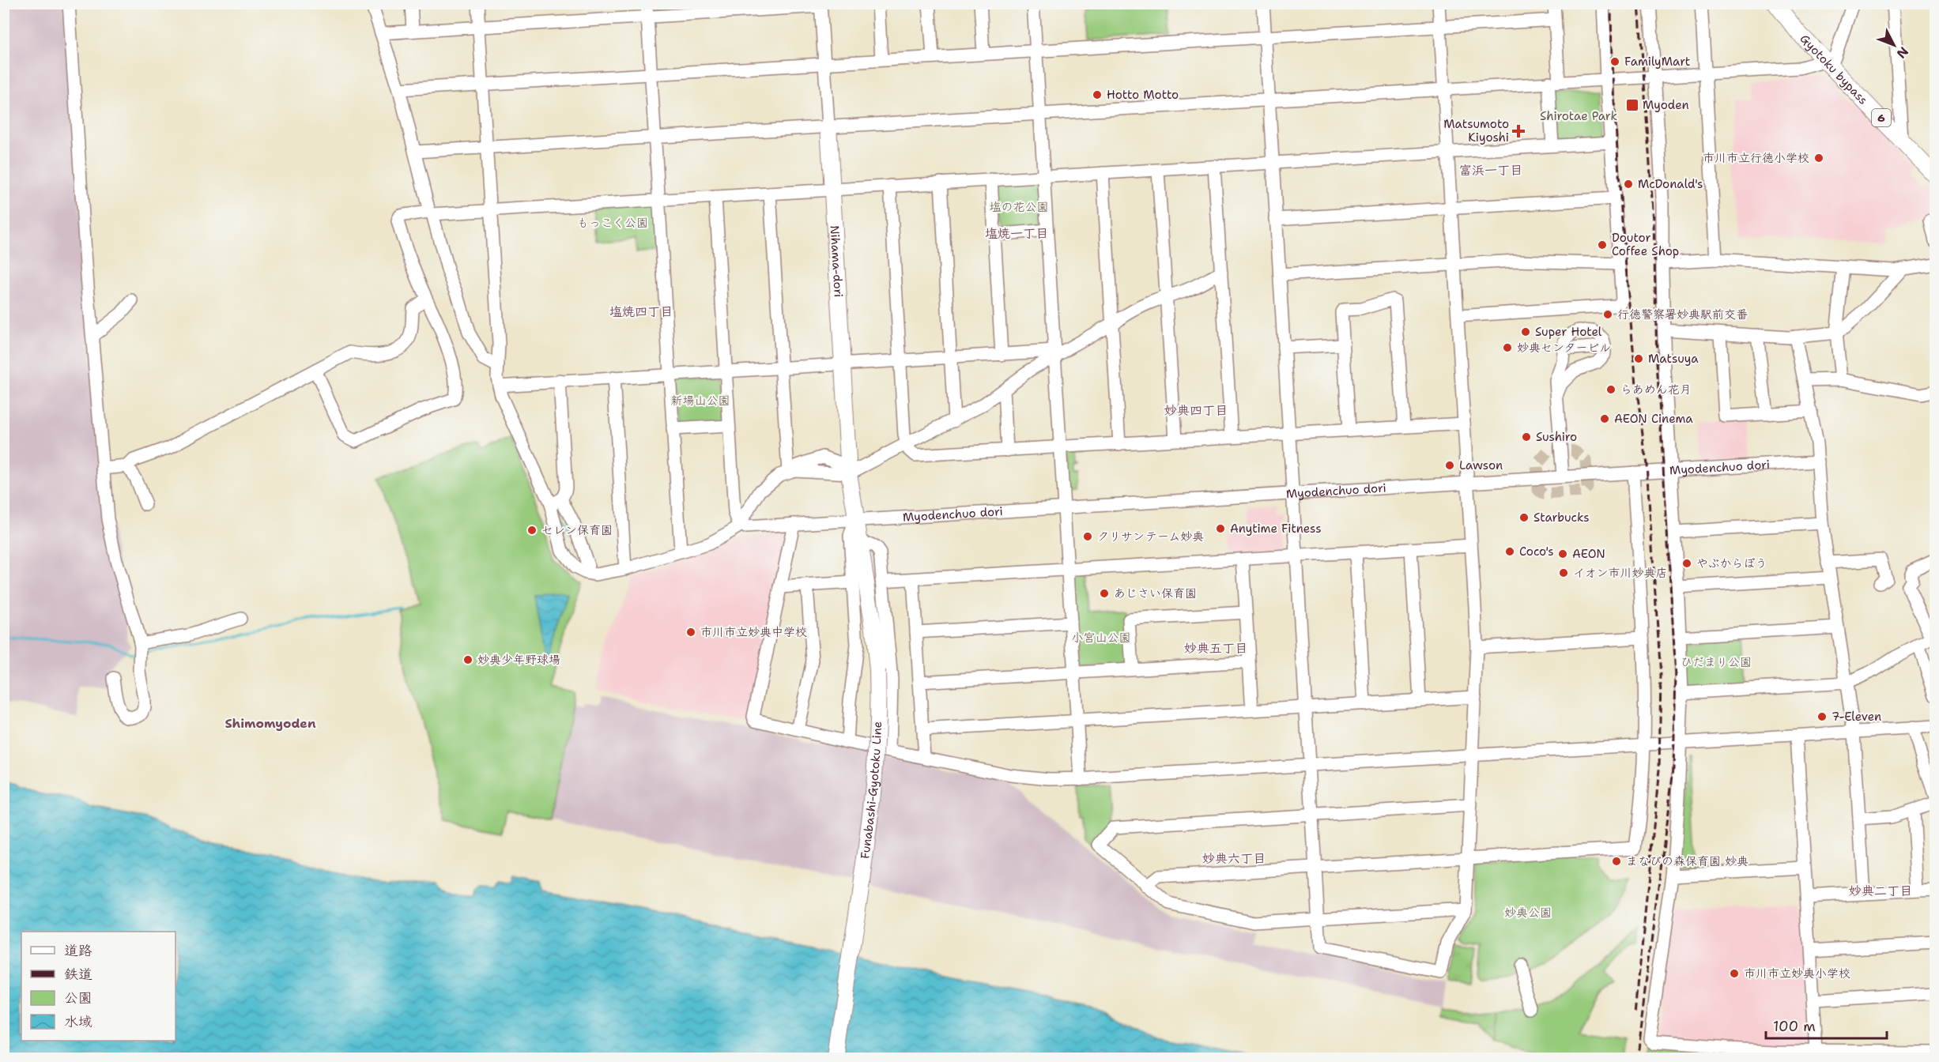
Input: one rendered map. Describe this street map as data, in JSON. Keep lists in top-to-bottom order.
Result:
{
  "streets": {
    "main road": [
      "Gyotoku bypass",
      "6",
      "Nihama-dori",
      "Funabashi-Gyotoku Line"
    ],
    "street": ["Myodenchuo dori"]
  },
  "crossings": [
    ["Nihama-dori", "Myodenchuo dori"],
    ["Nihama-dori", "Funabashi-Gyotoku Line"],
    ["Myodenchuo dori", "Funabashi-Gyotoku Line"]
  ],
  "districts": [
    "富浜一丁目",
    "塩焼一丁目",
    "塩焼四丁目",
    "妙典四丁目",
    "妙典五丁目",
    "Shimomyoden",
    "妙典六丁目",
    "妙典二丁目"
  ],
  "parks": [
    "Shirotae Park",
    "塩の花公園",
    "もっこく公園",
    "新場山公園",
    "小宮山公園",
    "ひだまり公園",
    "妙典公園"
  ],
  "places": {
    "other": [
      "FamilyMart",
      "Hotto Motto",
      "市川市立行徳小学校",
      "McDonald's",
      "Doutor Coffee Shop",
      "行徳警察署妙典駅前交番",
      "Super Hotel",
      "妙典センタービル",
      "Matsuya",
      "らあめん花月",
      "AEON Cinema",
      "Sushiro",
      "Lawson",
      "Starbucks",
      "Anytime Fitness",
      "セレン保育園",
      "クリサンテーム妙典",
      "Coco's",
      "AEON",
      "やぶからぼう",
      "イオン市川妙典店",
      "あじさい保育園",
      "市川市立妙典中学校",
      "妙典少年野球場",
      "7-Eleven",
      "まなびの森保育園 妙典",
      "市川市立妙典小学校"
    ],
    "transit": ["Myoden"],
    "health": ["Matsumoto Kiyoshi"]
  },
  "legend": [
    "道路",
    "鉄道",
    "公園",
    "水域"
  ],
  "scale_bar": "100 m",
  "north": "bottom right"
}
